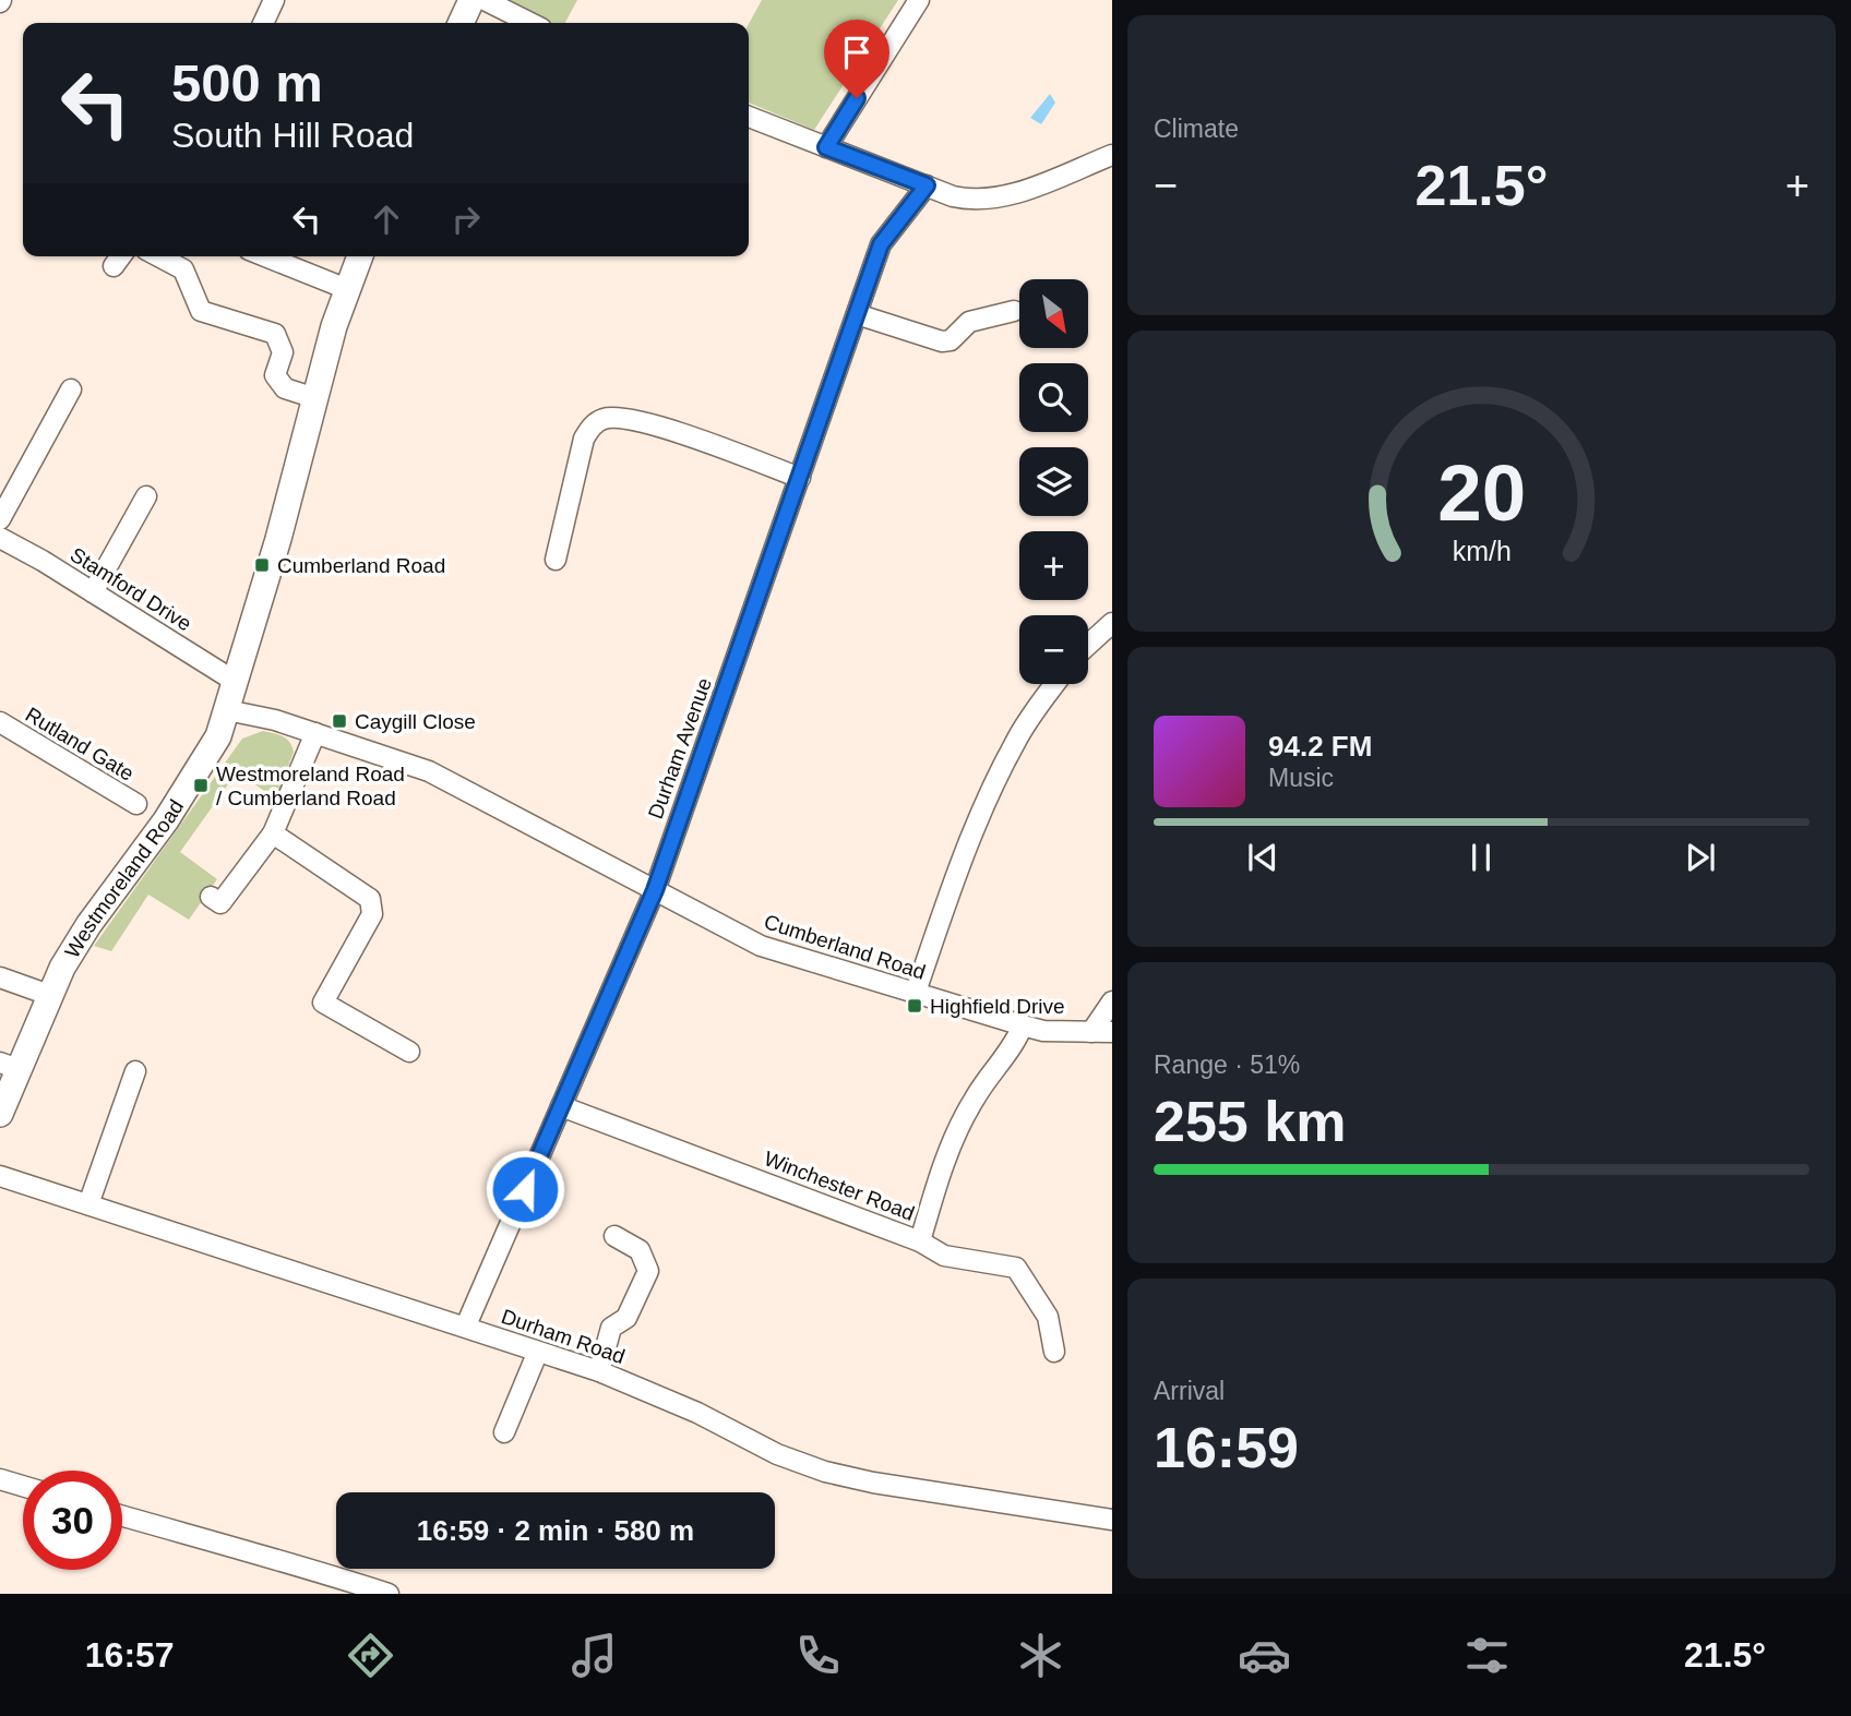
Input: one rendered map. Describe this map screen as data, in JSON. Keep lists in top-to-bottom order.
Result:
{
  "streets": {
    "main road": ["Westmoreland Road"],
    "street": [
      "Stamford Drive",
      "Rutland Gate",
      "Durham Avenue",
      "Cumberland Road",
      "Winchester Road",
      "Durham Road"
    ]
  },
  "crossings": [
    ["Stamford Drive", "Westmoreland Road"],
    ["Durham Avenue", "Cumberland Road"],
    ["Durham Avenue", "Winchester Road"],
    ["Durham Avenue", "Durham Road"],
    ["Westmoreland Road", "Cumberland Road"],
    ["Cumberland Road", "Winchester Road"]
  ],
  "places": {
    "transit": [
      "Cumberland Road",
      "Caygill Close",
      "Westmoreland Road / Cumberland Road",
      "Highfield Drive"
    ]
  },
  "north": "bottom right",
  "page": {
    "tile": [
      "Climate",
      ["Range · 51%", "255 km"],
      ["Arrival", "16:59"]
    ],
    "turn": ["500 m", "South Hill Road"],
    "heat": ["−", "21.5°", "+"],
    "map_buttons": ["+", "−"],
    "song": ["94.2 FM", "Music"],
    "limit": "30",
    "trip": "16:59 · 2 min · 580 m",
    "tabs": ["16:57", "21.5°"],
    "gauge": ["20", "km/h"]
  }
}
